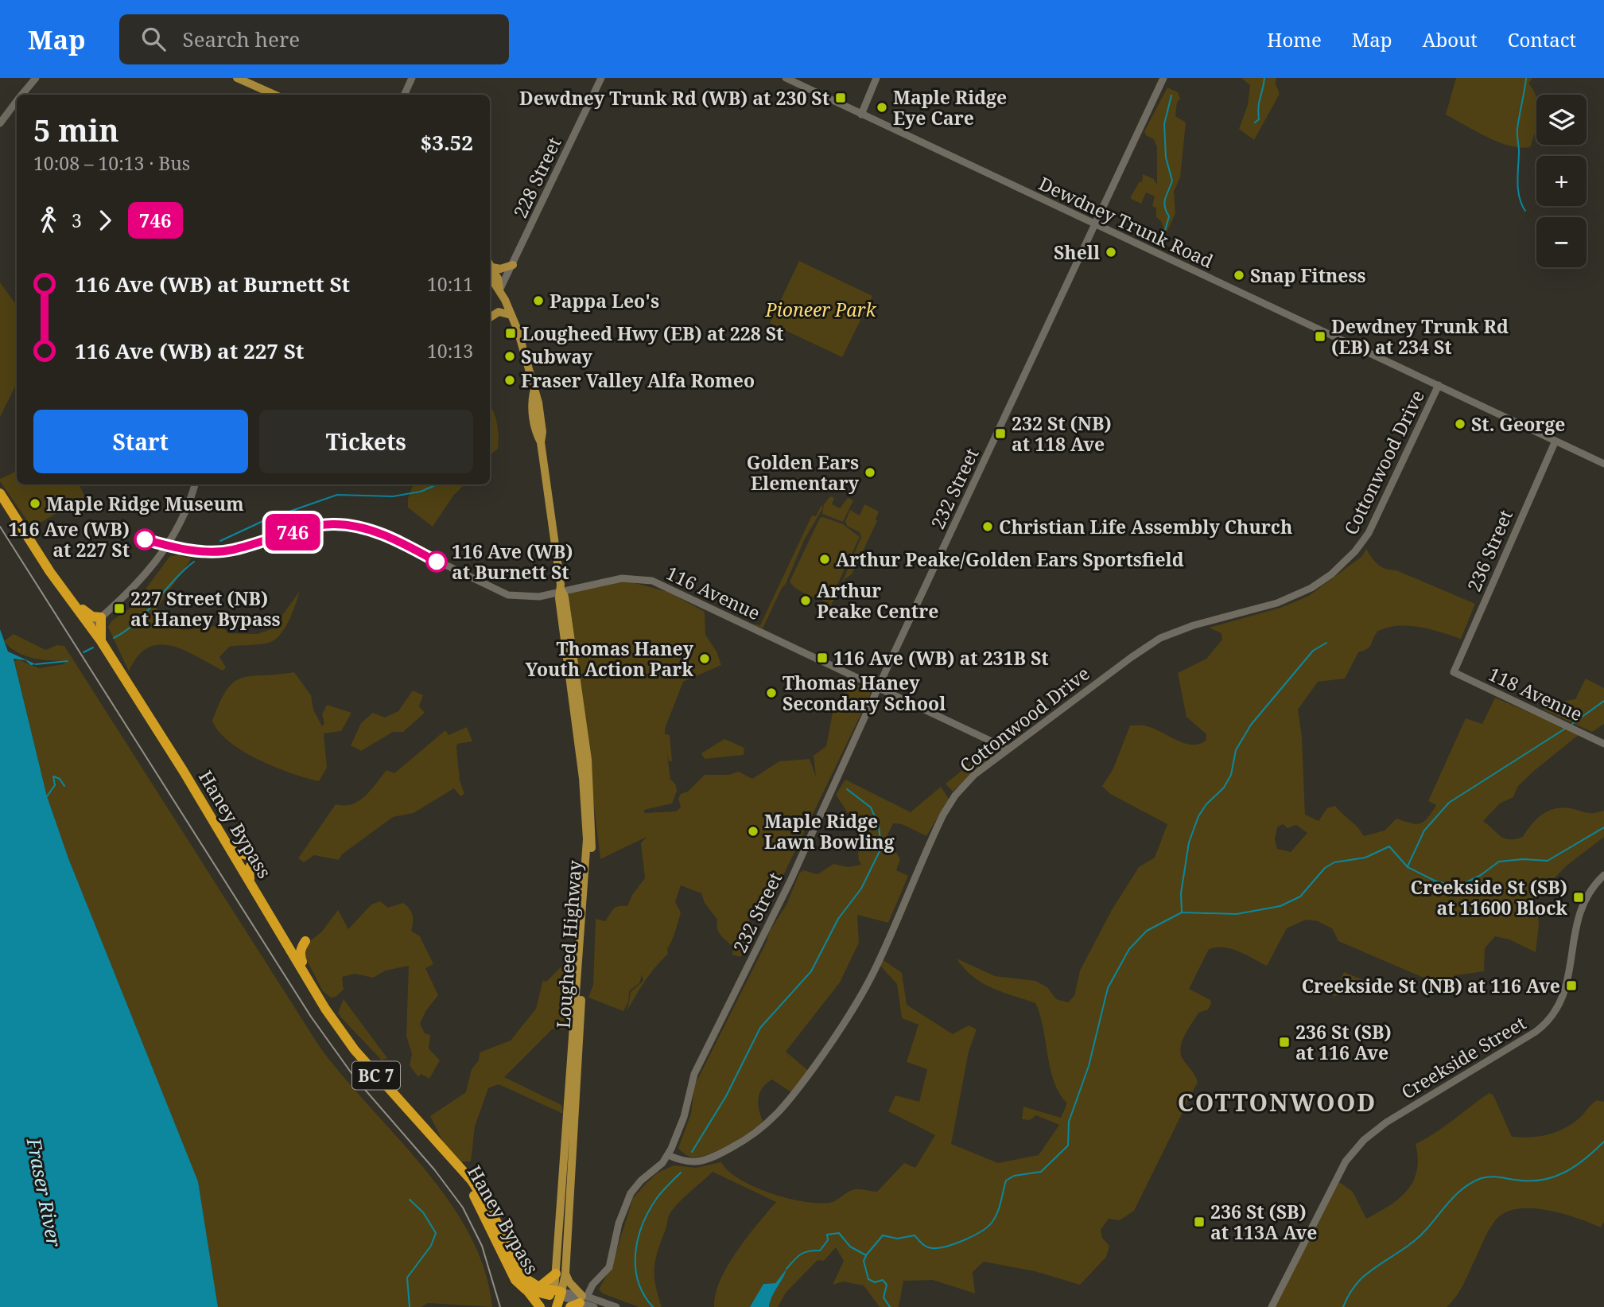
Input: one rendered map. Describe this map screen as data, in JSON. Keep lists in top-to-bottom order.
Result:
{
  "streets": {
    "highway": ["Haney Bypass", "BC 7"],
    "main road": ["Lougheed Highway"],
    "street": [
      "228 Street",
      "Dewdney Trunk Road",
      "Cottonwood Drive",
      "232 Street",
      "236 Street",
      "116 Avenue",
      "118 Avenue",
      "Creekside Street"
    ]
  },
  "crossings": [
    ["228 Street", "Lougheed Highway"],
    ["Dewdney Trunk Road", "Cottonwood Drive"],
    ["Dewdney Trunk Road", "232 Street"],
    ["Dewdney Trunk Road", "236 Street"],
    ["Cottonwood Drive", "232 Street"],
    ["Cottonwood Drive", "116 Avenue"],
    ["232 Street", "116 Avenue"],
    ["236 Street", "118 Avenue"],
    ["116 Avenue", "Lougheed Highway"],
    ["Haney Bypass", "Lougheed Highway"],
    ["Haney Bypass", "BC 7"]
  ],
  "districts": ["COTTONWOOD"],
  "water": ["Fraser River"],
  "parks": ["Pioneer Park"],
  "places": {
    "transit": [
      "Dewdney Trunk Rd (WB) at 230 St",
      "Lougheed Hwy (EB) at 228 St",
      "Dewdney Trunk Rd (EB) at 234 St",
      "232 St (NB) at 118 Ave",
      "227 Street (NB) at Haney Bypass",
      "116 Ave (WB) at 231B St",
      "Creekside St (SB) at 11600 Block",
      "Creekside St (NB) at 116 Ave",
      "236 St (SB) at 116 Ave",
      "236 St (SB) at 113A Ave"
    ],
    "other": [
      "Maple Ridge Eye Care",
      "Shell",
      "Snap Fitness",
      "Pappa Leo's",
      "Subway",
      "Fraser Valley Alfa Romeo",
      "St. George",
      "Golden Ears Elementary",
      "Maple Ridge Museum",
      "Christian Life Assembly Church",
      "116 Ave (WB) at 227 St",
      "Arthur Peake/Golden Ears Sportsfield",
      "116 Ave (WB) at Burnett St",
      "Arthur Peake Centre",
      "Thomas Haney Youth Action Park",
      "Thomas Haney Secondary School",
      "Maple Ridge Lawn Bowling"
    ]
  },
  "lines": ["bus line 746"],
  "page": {
    "header": "Map",
    "search": "Search here",
    "nav": [
      "Home",
      "Map",
      "About",
      "Contact"
    ],
    "on_map": "746",
    "map_buttons": ["+", "−"],
    "heading": ["5 min", "10:08 – 10:13 · Bus", "$3.52"],
    "legs": ["3", "746"],
    "list": [
      {
        "name": "116 Ave (WB) at Burnett St",
        "value": "10:11"
      },
      {
        "name": "116 Ave (WB) at 227 St",
        "value": "10:13"
      }
    ],
    "buttons": ["Start", "Tickets"]
  }
}
